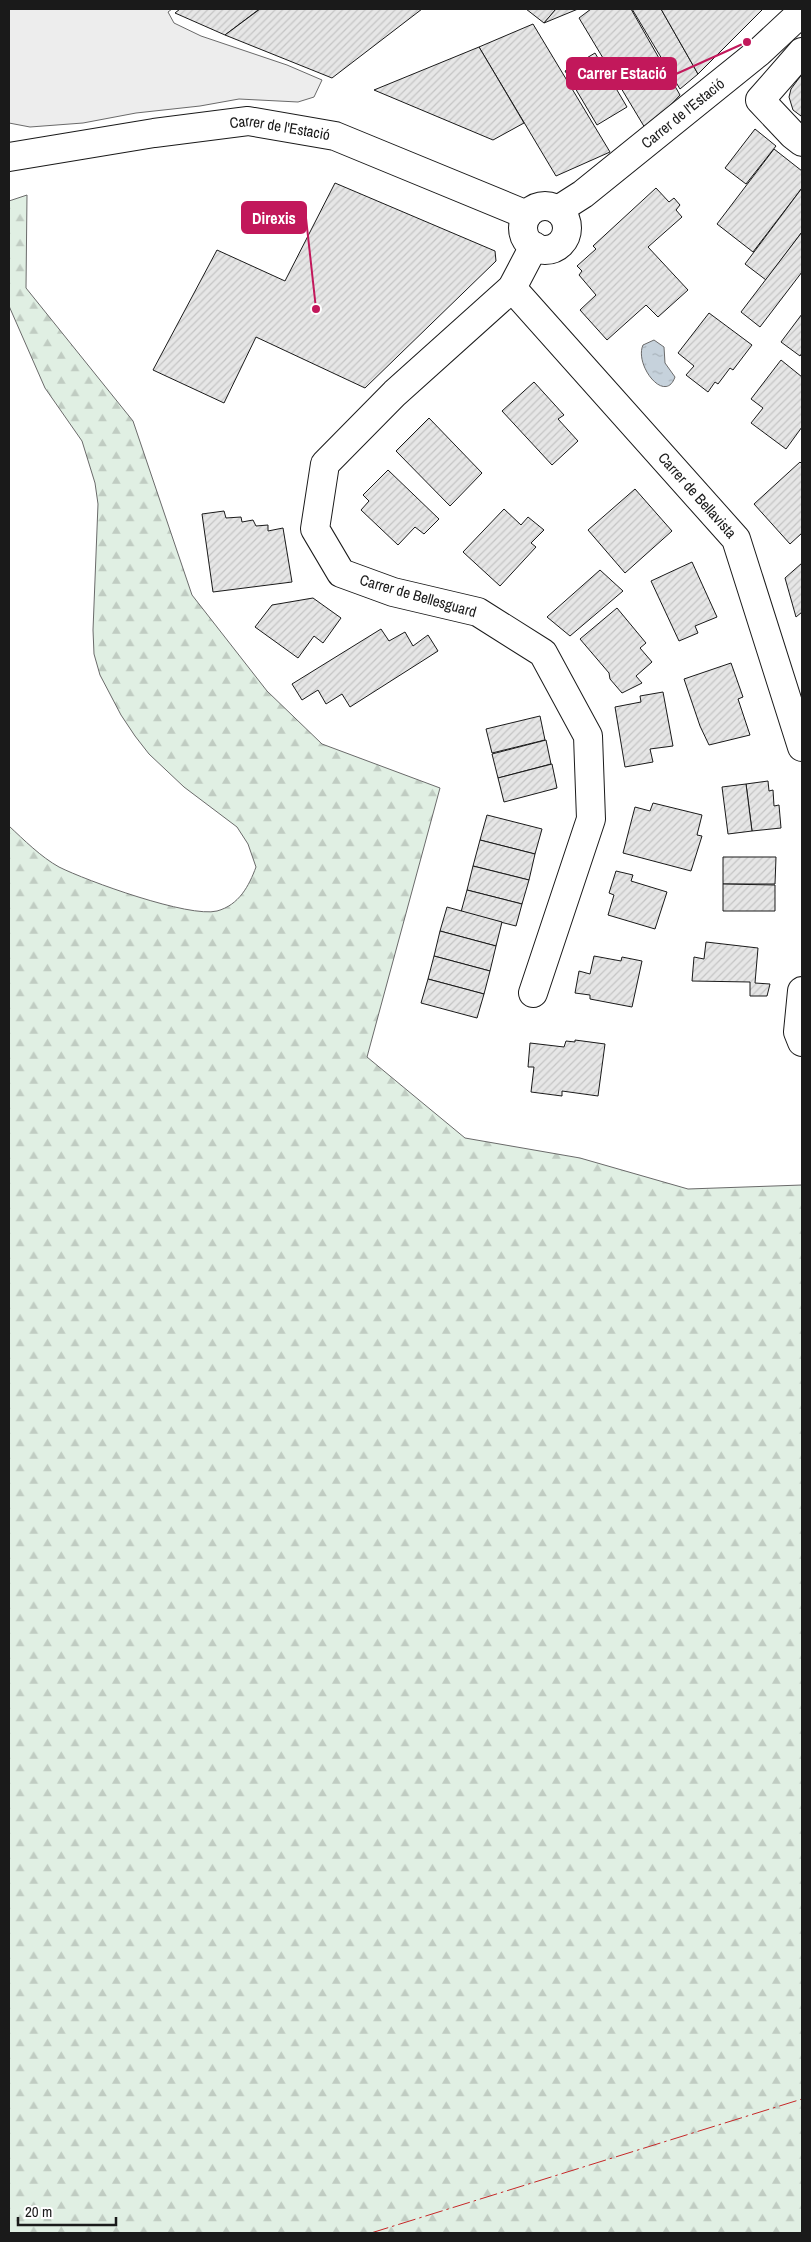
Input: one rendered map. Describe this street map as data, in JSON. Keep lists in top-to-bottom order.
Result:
{
  "streets": {
    "street": ["Carrer de l'Estació", "Carrer de Bellavista", "Carrer de Bellesguard"]
  },
  "crossings": [
    ["Carrer de l'Estació", "Carrer de Bellesguard"],
    ["Carrer de Bellavista", "Carrer de Bellesguard"]
  ],
  "places": ["Carrer Estació", "Direxis"],
  "scale_bar": "20 m"
}
